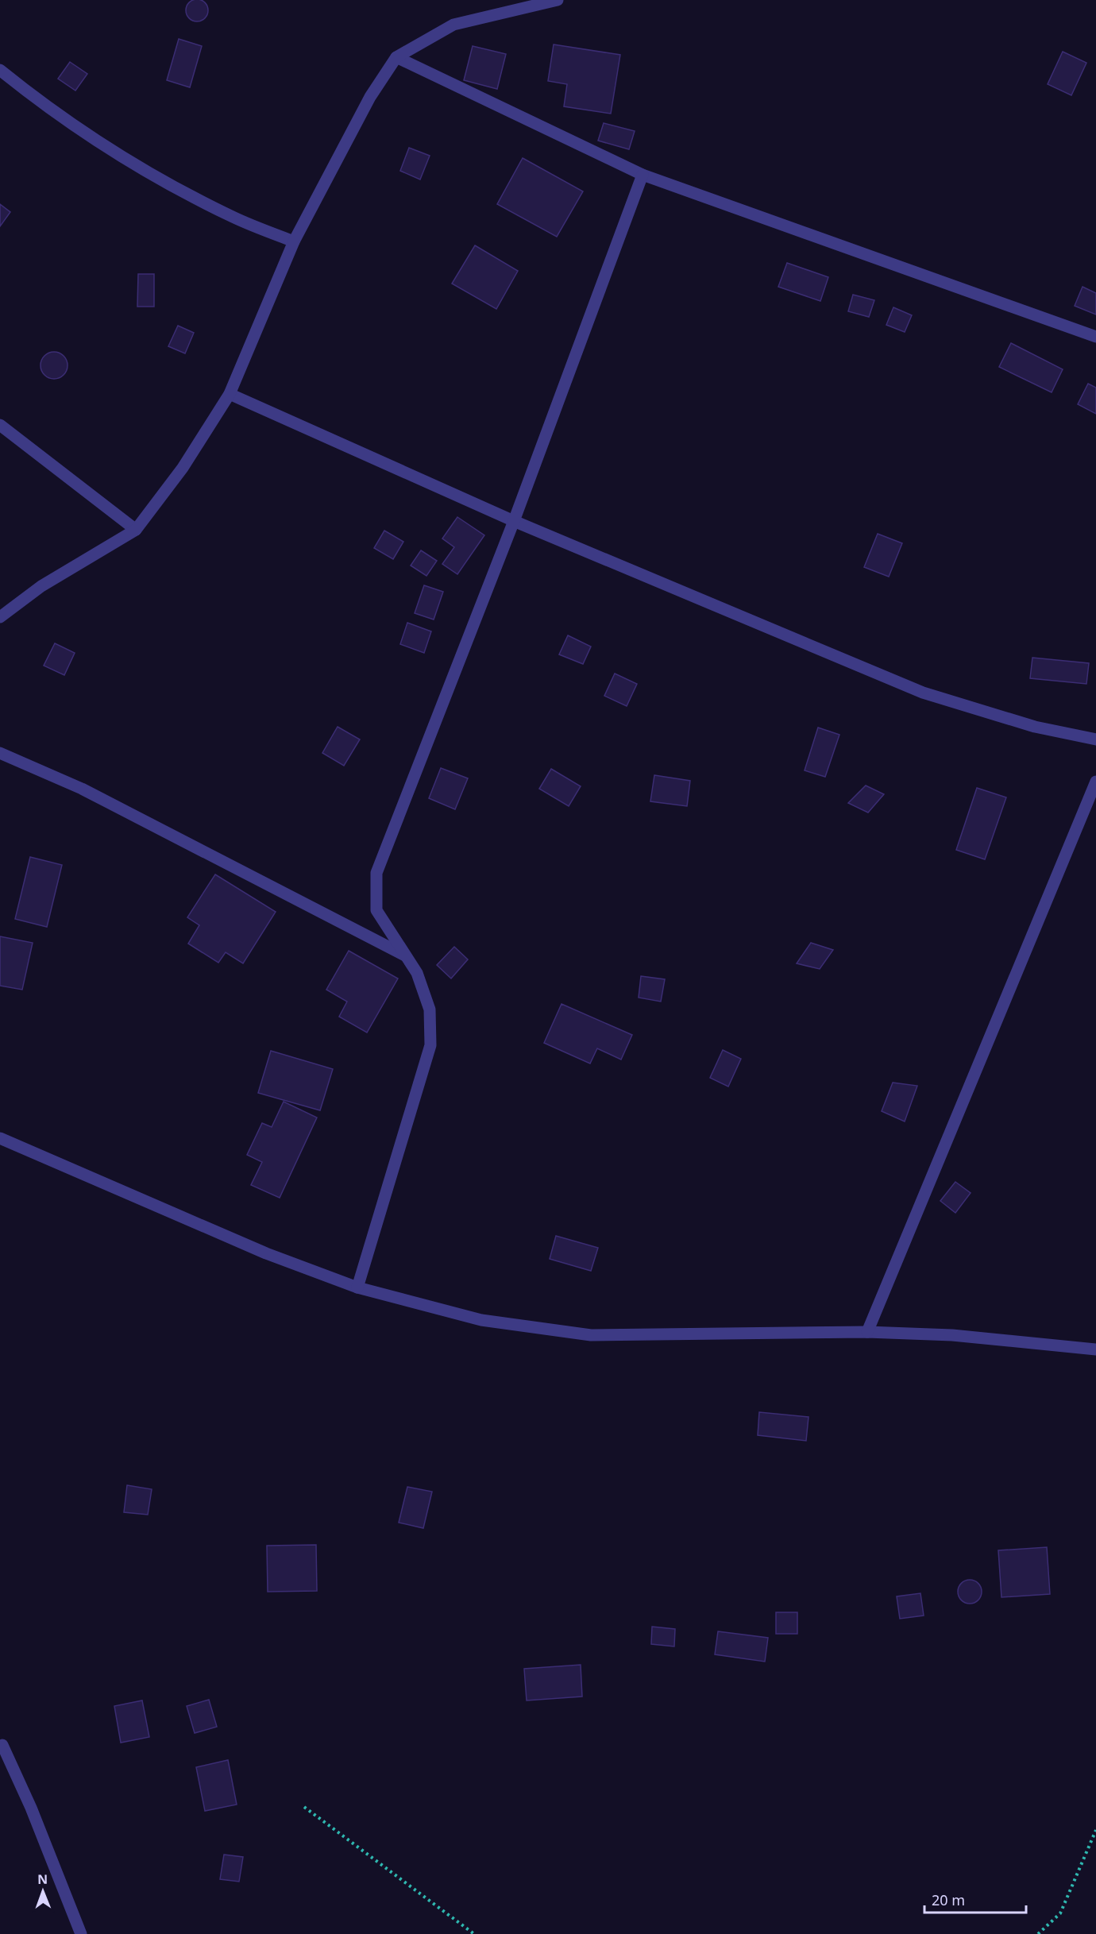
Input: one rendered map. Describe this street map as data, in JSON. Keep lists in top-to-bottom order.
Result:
{
  "scale_bar": "20 m",
  "north": "top"
}
